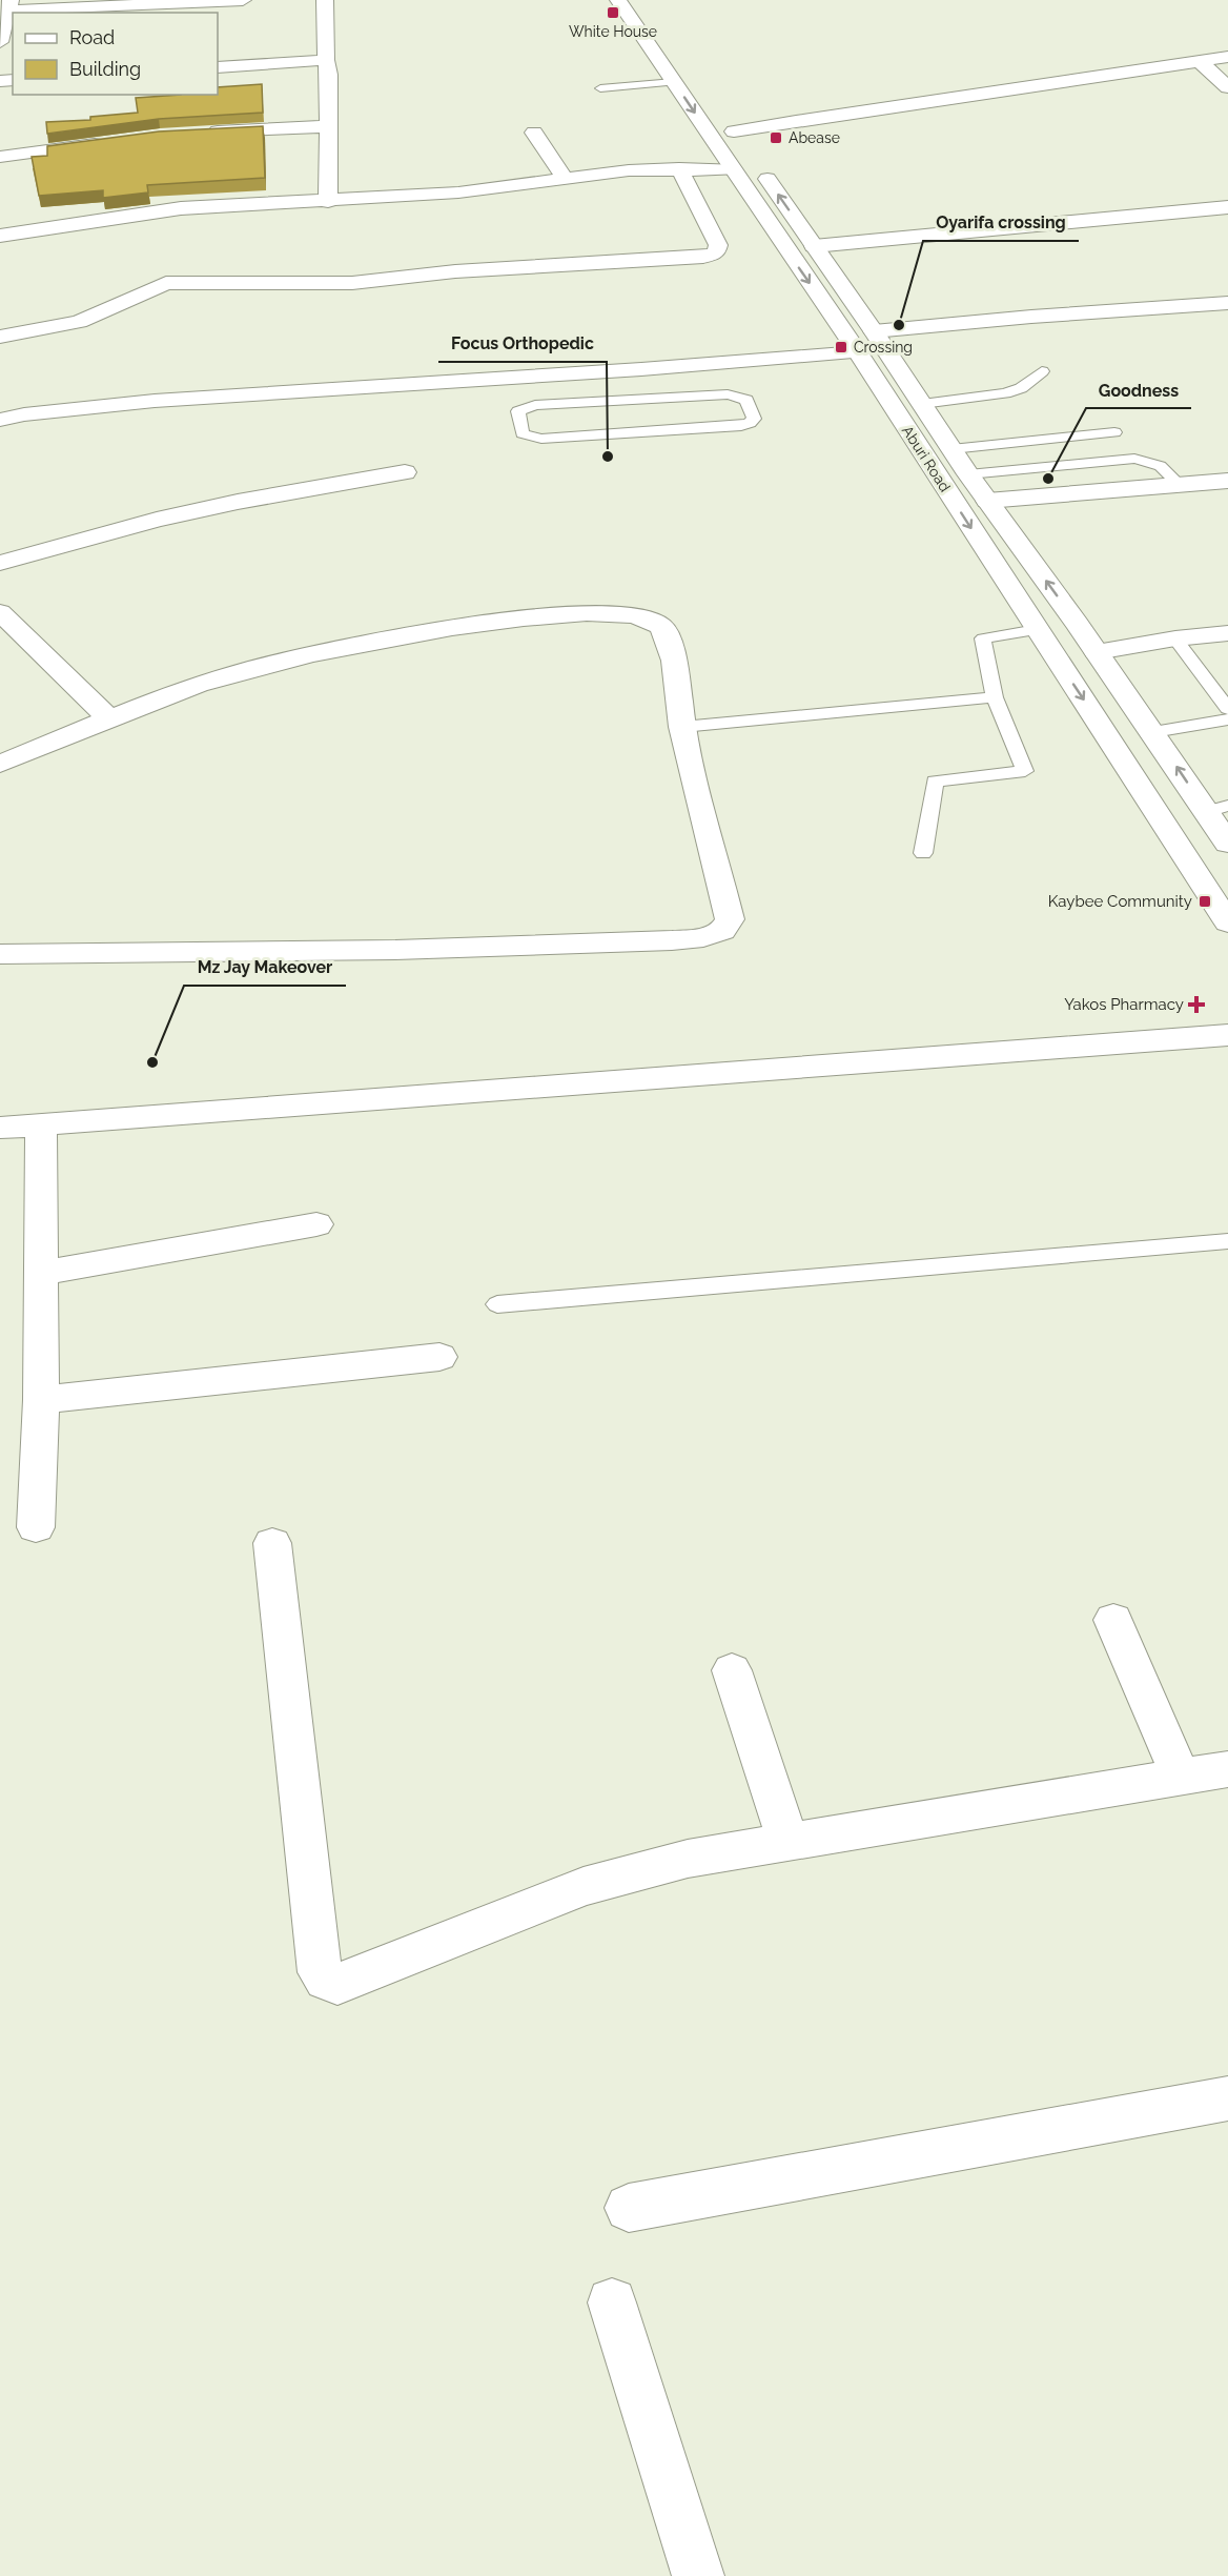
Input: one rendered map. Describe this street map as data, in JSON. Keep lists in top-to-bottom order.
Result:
{
  "streets": {
    "main road": ["Aburi Road"]
  },
  "places": {
    "transit": [
      "White House",
      "Abease",
      "Crossing",
      "Kaybee Community"
    ],
    "other": [
      "Oyarifa crossing",
      "Focus Orthopedic",
      "Goodness",
      "Mz Jay Makeover"
    ],
    "health": ["Yakos Pharmacy"]
  },
  "legend": ["Road", "Building"]
}
